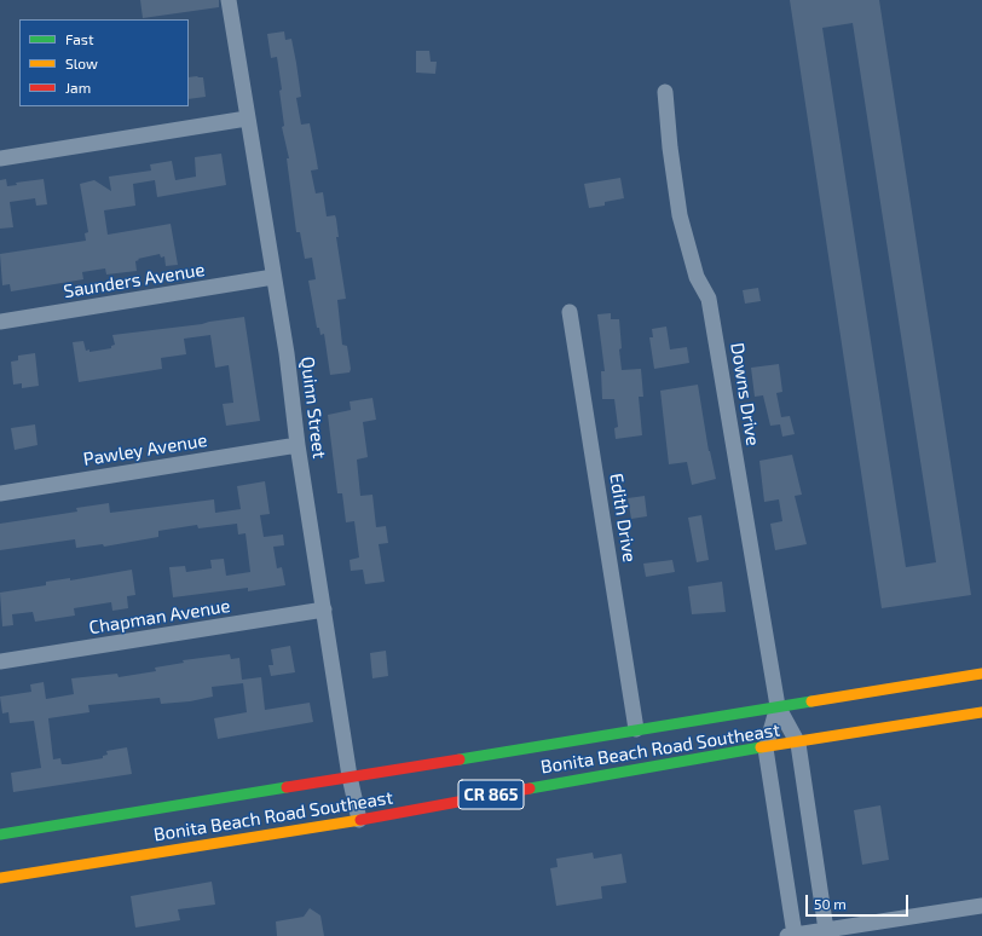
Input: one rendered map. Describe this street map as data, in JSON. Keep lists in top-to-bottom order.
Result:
{
  "streets": {
    "main road": ["Bonita Beach Road Southeast", "CR 865"],
    "street": [
      "Saunders Avenue",
      "Downs Drive",
      "Quinn Street",
      "Pawley Avenue",
      "Edith Drive",
      "Chapman Avenue"
    ]
  },
  "crossings": [
    ["Saunders Avenue", "Quinn Street"],
    ["Downs Drive", "Bonita Beach Road Southeast"],
    ["Quinn Street", "Pawley Avenue"],
    ["Quinn Street", "Chapman Avenue"],
    ["Quinn Street", "Bonita Beach Road Southeast"],
    ["Edith Drive", "Bonita Beach Road Southeast"]
  ],
  "legend": ["Fast", "Slow", "Jam"],
  "scale_bar": "50 m"
}
